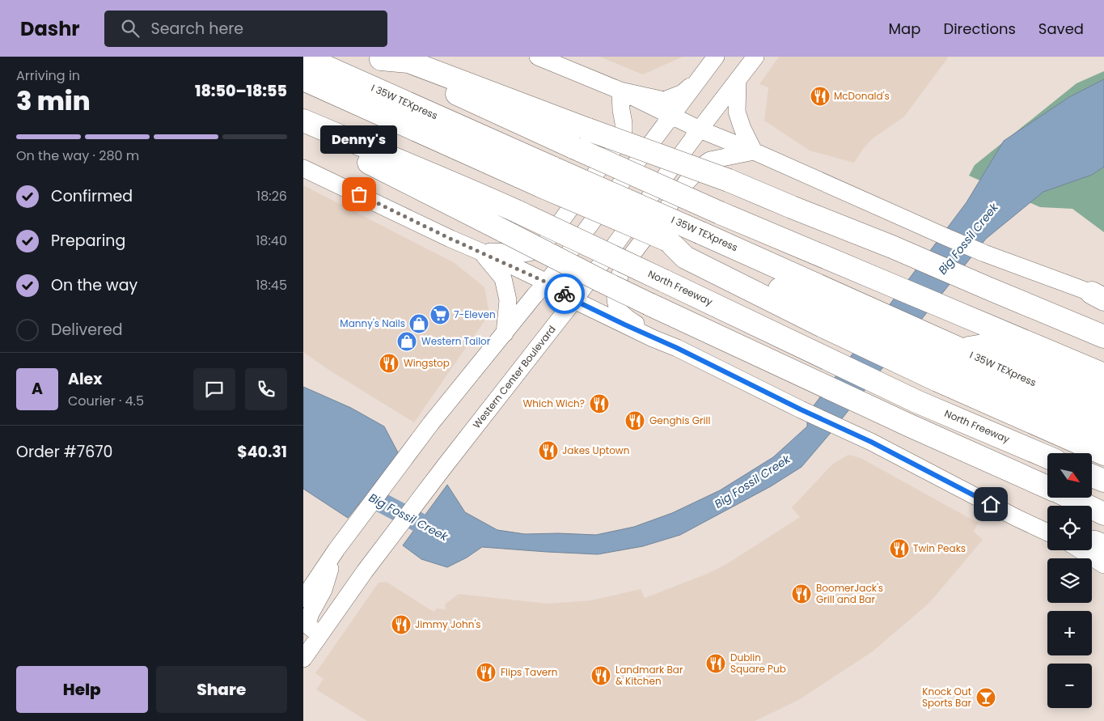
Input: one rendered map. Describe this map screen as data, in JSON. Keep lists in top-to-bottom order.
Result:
{
  "streets": {
    "highway": ["I 35W TEXpress", "North Freeway"],
    "main road": ["Western Center Boulevard"]
  },
  "water": ["Big Fossil Creek"],
  "places": {
    "restaurant": [
      "McDonald's",
      "Wingstop",
      "Which Wich?",
      "Genghis Grill",
      "Jakes Uptown",
      "Twin Peaks",
      "BoomerJack's Grill and Bar",
      "Jimmy John's",
      "Dublin Square Pub",
      "Flips Tavern",
      "Landmark Bar & Kitchen"
    ],
    "other": ["Denny's"],
    "supermarket": ["7-Eleven"],
    "shop": ["Manny's Nails", "Western Tailor"],
    "bar": ["Knock Out Sports Bar"]
  },
  "north": "bottom right",
  "page": {
    "header": "Dashr",
    "search": "Search here",
    "nav": ["Map", "Directions", "Saved"],
    "heading": ["3 min", "Arriving in", "18:50–18:55"],
    "panel": [
      "Alex",
      "Courier · 4.5",
      "Order #7670",
      "$40.31"
    ],
    "bar": "On the way · 280 m",
    "bubble": "Denny's",
    "list": [
      ["Confirmed", "18:26"],
      ["Preparing", "18:40"],
      ["On the way", "18:45"],
      "Delivered"
    ],
    "round": "A",
    "map_buttons": ["+", "−"],
    "buttons": ["Help", "Share"]
  }
}
